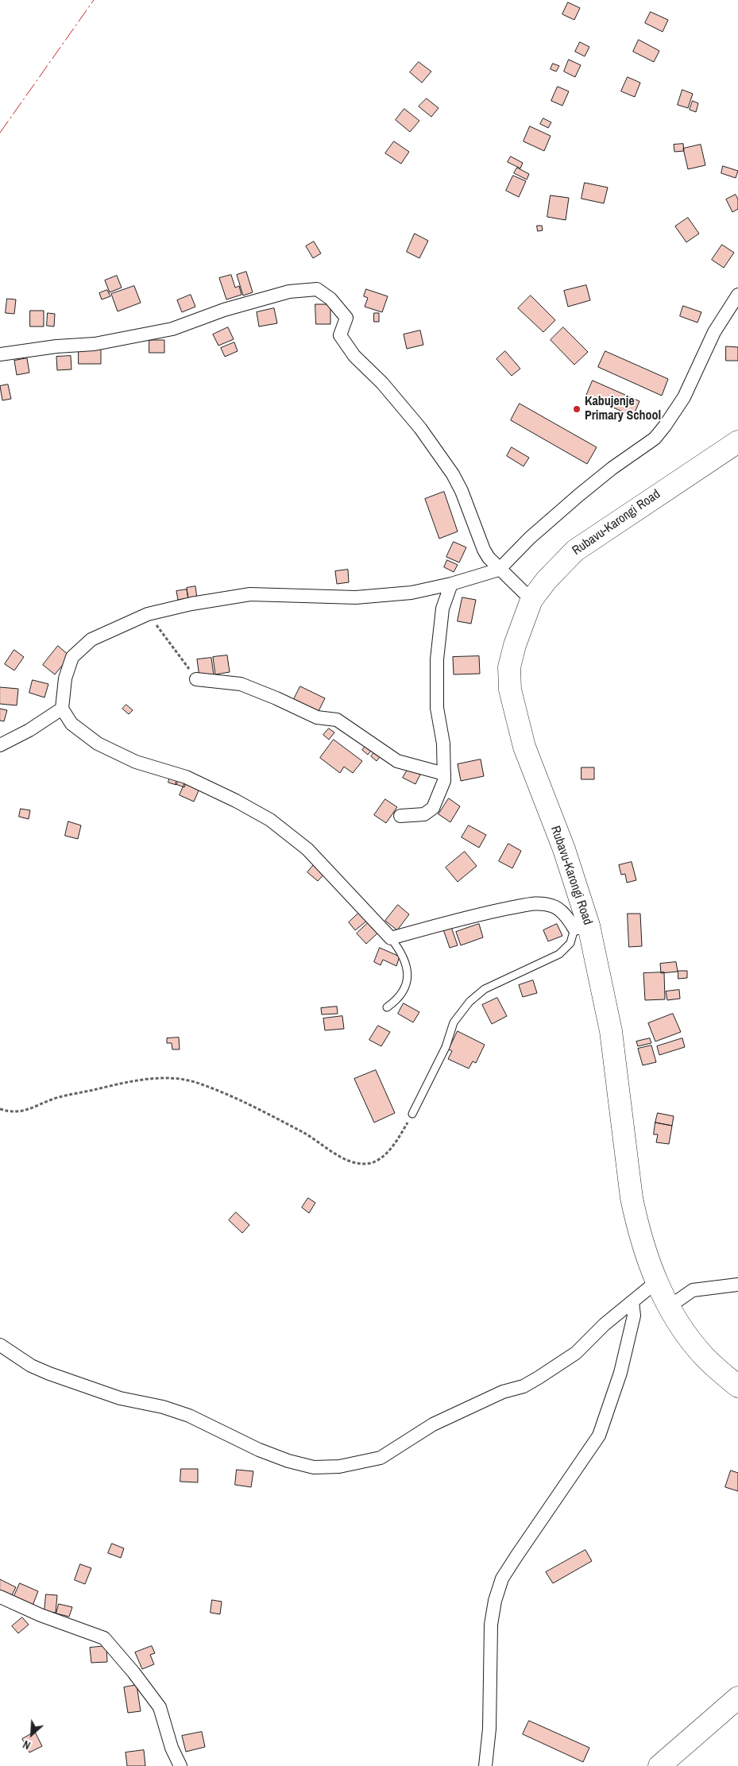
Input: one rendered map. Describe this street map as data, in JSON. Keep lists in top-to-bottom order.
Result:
{
  "streets": {
    "highway": ["Rubavu-Karongi Road"]
  },
  "places": ["Kabujenje Primary School"],
  "north": "bottom left"
}
